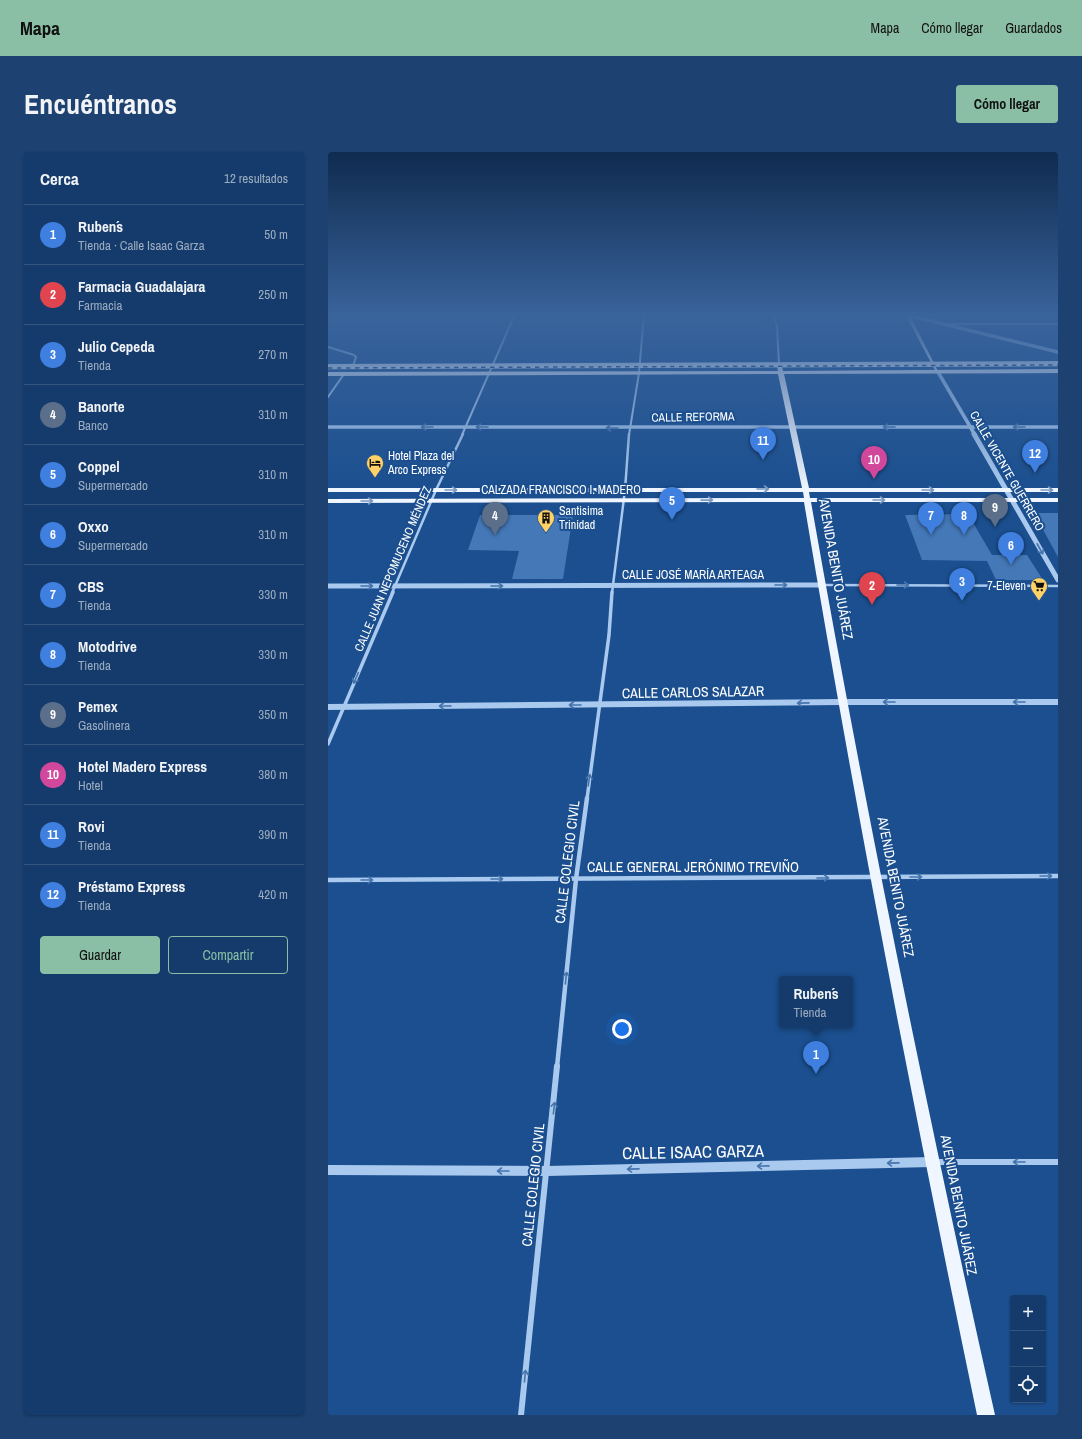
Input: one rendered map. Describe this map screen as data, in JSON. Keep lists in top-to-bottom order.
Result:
{
  "streets": {
    "main road": ["CALZADA FRANCISCO I. MADERO", "AVENIDA BENITO JUÁREZ"],
    "street": [
      "CALLE REFORMA",
      "CALLE VICENTE GUERRERO",
      "CALLE JUAN NEPOMUCENO MÉNDEZ",
      "CALLE JOSÉ MARÍA ARTEAGA",
      "CALLE CARLOS SALAZAR",
      "CALLE COLEGIO CIVIL",
      "CALLE GENERAL JERÓNIMO TREVIÑO",
      "CALLE ISAAC GARZA"
    ]
  },
  "crossings": [
    ["CALLE REFORMA", "CALLE VICENTE GUERRERO"],
    ["CALLE REFORMA", "CALLE JUAN NEPOMUCENO MÉNDEZ"],
    ["CALLE REFORMA", "AVENIDA BENITO JUÁREZ"],
    ["CALLE REFORMA", "CALLE COLEGIO CIVIL"],
    ["CALLE VICENTE GUERRERO", "CALZADA FRANCISCO I. MADERO"],
    ["CALZADA FRANCISCO I. MADERO", "CALLE JUAN NEPOMUCENO MÉNDEZ"],
    ["CALZADA FRANCISCO I. MADERO", "AVENIDA BENITO JUÁREZ"],
    ["CALZADA FRANCISCO I. MADERO", "CALLE COLEGIO CIVIL"],
    ["CALLE JUAN NEPOMUCENO MÉNDEZ", "CALLE JOSÉ MARÍA ARTEAGA"],
    ["CALLE JUAN NEPOMUCENO MÉNDEZ", "CALLE CARLOS SALAZAR"],
    ["AVENIDA BENITO JUÁREZ", "CALLE JOSÉ MARÍA ARTEAGA"],
    ["AVENIDA BENITO JUÁREZ", "CALLE CARLOS SALAZAR"],
    ["AVENIDA BENITO JUÁREZ", "CALLE GENERAL JERÓNIMO TREVIÑO"],
    ["AVENIDA BENITO JUÁREZ", "CALLE ISAAC GARZA"],
    ["CALLE JOSÉ MARÍA ARTEAGA", "CALLE COLEGIO CIVIL"],
    ["CALLE CARLOS SALAZAR", "CALLE COLEGIO CIVIL"],
    ["CALLE COLEGIO CIVIL", "CALLE GENERAL JERÓNIMO TREVIÑO"],
    ["CALLE COLEGIO CIVIL", "CALLE ISAAC GARZA"]
  ],
  "one_way": [
    "CALLE REFORMA",
    "CALLE VICENTE GUERRERO",
    "CALLE JOSÉ MARÍA ARTEAGA",
    "CALLE CARLOS SALAZAR",
    "CALLE COLEGIO CIVIL",
    "CALLE GENERAL JERÓNIMO TREVIÑO",
    "CALLE ISAAC GARZA"
  ],
  "places": {
    "hotel": ["Hotel Plaza del Arco Express"],
    "building": ["Santisima Trinidad"],
    "supermarket": ["7-Eleven"]
  },
  "page": {
    "header": "Mapa",
    "nav": ["Mapa", "Cómo llegar", "Guardados"],
    "title": "Encuéntranos",
    "buttons": [
      "Cómo llegar",
      ["Guardar", "Compartir"]
    ],
    "heading": ["Cerca", "12 resultados"],
    "list": [
      {
        "mark": "1",
        "name": "Ruben´s",
        "note": "Tienda · Calle Isaac Garza",
        "value": "50 m"
      },
      {
        "mark": "2",
        "name": "Farmacia Guadalajara",
        "note": "Farmacia",
        "value": "250 m"
      },
      {
        "mark": "3",
        "name": "Julio Cepeda",
        "note": "Tienda",
        "value": "270 m"
      },
      {
        "mark": "4",
        "name": "Banorte",
        "note": "Banco",
        "value": "310 m"
      },
      {
        "mark": "5",
        "name": "Coppel",
        "note": "Supermercado",
        "value": "310 m"
      },
      {
        "mark": "6",
        "name": "Oxxo",
        "note": "Supermercado",
        "value": "310 m"
      },
      {
        "mark": "7",
        "name": "CBS",
        "note": "Tienda",
        "value": "330 m"
      },
      {
        "mark": "8",
        "name": "Motodrive",
        "note": "Tienda",
        "value": "330 m"
      },
      {
        "mark": "9",
        "name": "Pemex",
        "note": "Gasolinera",
        "value": "350 m"
      },
      {
        "mark": "10",
        "name": "Hotel Madero Express",
        "note": "Hotel",
        "value": "380 m"
      },
      {
        "mark": "11",
        "name": "Rovi",
        "note": "Tienda",
        "value": "390 m"
      },
      {
        "mark": "12",
        "name": "Préstamo Express",
        "note": "Tienda",
        "value": "420 m"
      }
    ],
    "pins": [
      "11",
      "12",
      "10",
      "5",
      "9",
      "4",
      "7",
      "8",
      "6",
      "3",
      "2",
      "1"
    ],
    "popup": ["Ruben´s", "Tienda"],
    "map_buttons": ["+", "−"]
  }
}
